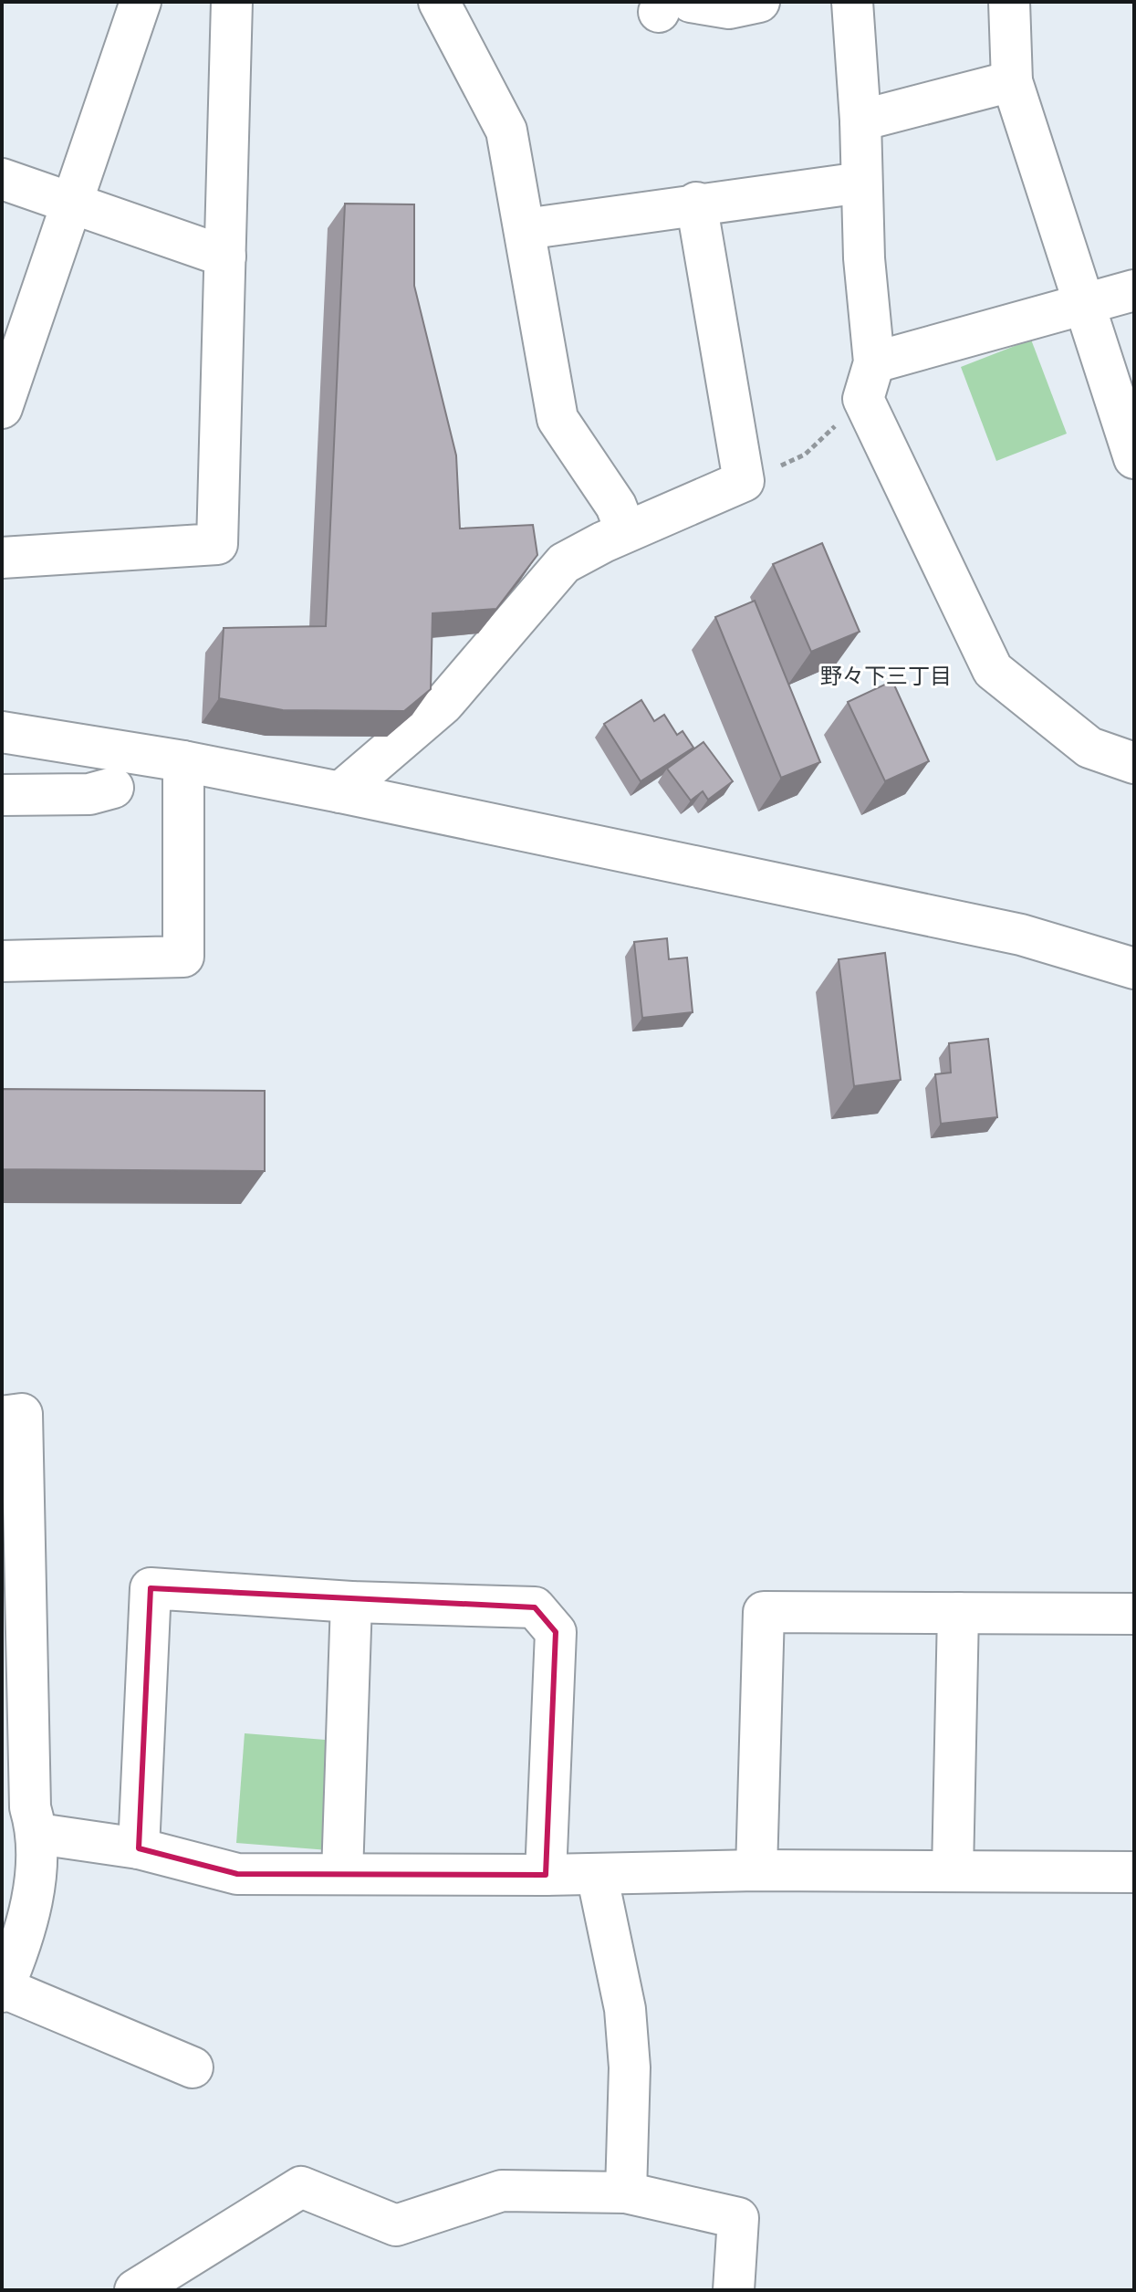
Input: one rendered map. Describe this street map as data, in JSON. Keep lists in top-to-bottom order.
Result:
{
  "districts": ["野々下三丁目"]
}
